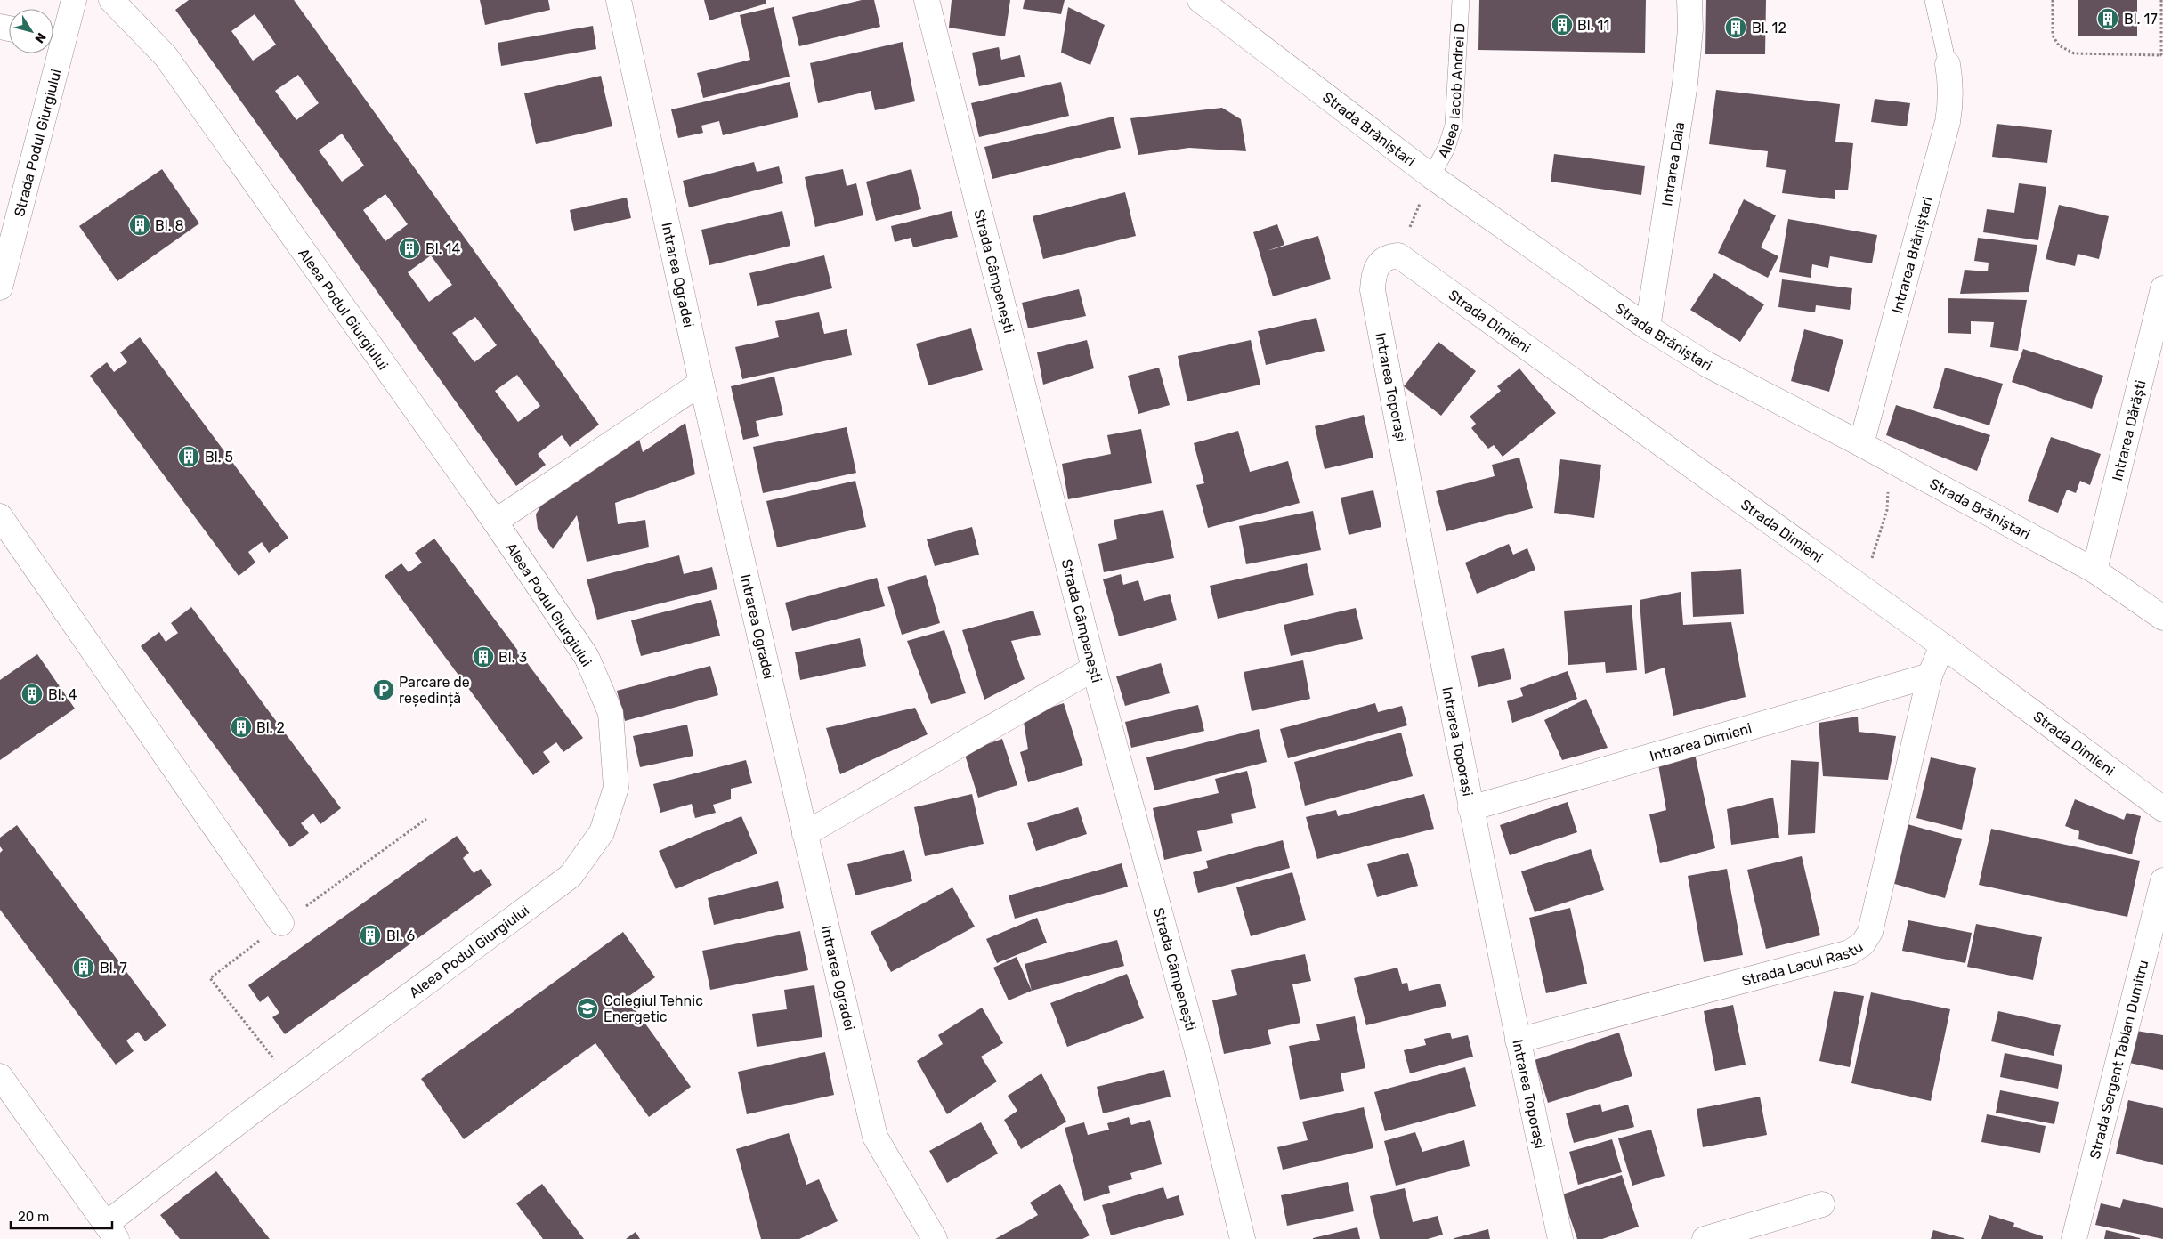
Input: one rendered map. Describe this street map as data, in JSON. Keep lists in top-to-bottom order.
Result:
{
  "streets": {
    "street": [
      "Strada Brăniștari",
      "Strada Podul Giurgiului",
      "Intrarea Daia",
      "Intrarea Brăniștari",
      "Strada Câmpenești",
      "Intrarea Ogradei",
      "Aleea Podul Giurgiului",
      "Strada Dimieni",
      "Intrarea Toporași",
      "Intrarea Dărăști",
      "Intrarea Dimieni",
      "Strada Lacul Rastu",
      "Strada Sergent Tablan Dumitru"
    ],
    "lane": ["Aleea Iacob Andrei D"]
  },
  "crossings": [
    ["Aleea Iacob Andrei D", "Strada Brăniștari"],
    ["Strada Brăniștari", "Intrarea Daia"],
    ["Strada Brăniștari", "Intrarea Brăniștari"],
    ["Strada Brăniștari", "Intrarea Dărăști"],
    ["Strada Dimieni", "Intrarea Toporași"],
    ["Strada Dimieni", "Strada Lacul Rastu"],
    ["Intrarea Toporași", "Intrarea Dimieni"],
    ["Intrarea Toporași", "Strada Lacul Rastu"],
    ["Intrarea Dimieni", "Strada Lacul Rastu"]
  ],
  "places": {
    "building": [
      "Bl. 17",
      "Bl. 11",
      "Bl. 12",
      "Bl. 8",
      "Bl. 14",
      "Bl. 5",
      "Bl. 3",
      "Bl. 4",
      "Bl. 2",
      "Bl. 6",
      "Bl. 7"
    ],
    "parking": ["Parcare de reședință"],
    "school or university": ["Colegiul Tehnic Energetic"]
  },
  "scale_bar": "20 m",
  "north": "bottom right"
}
